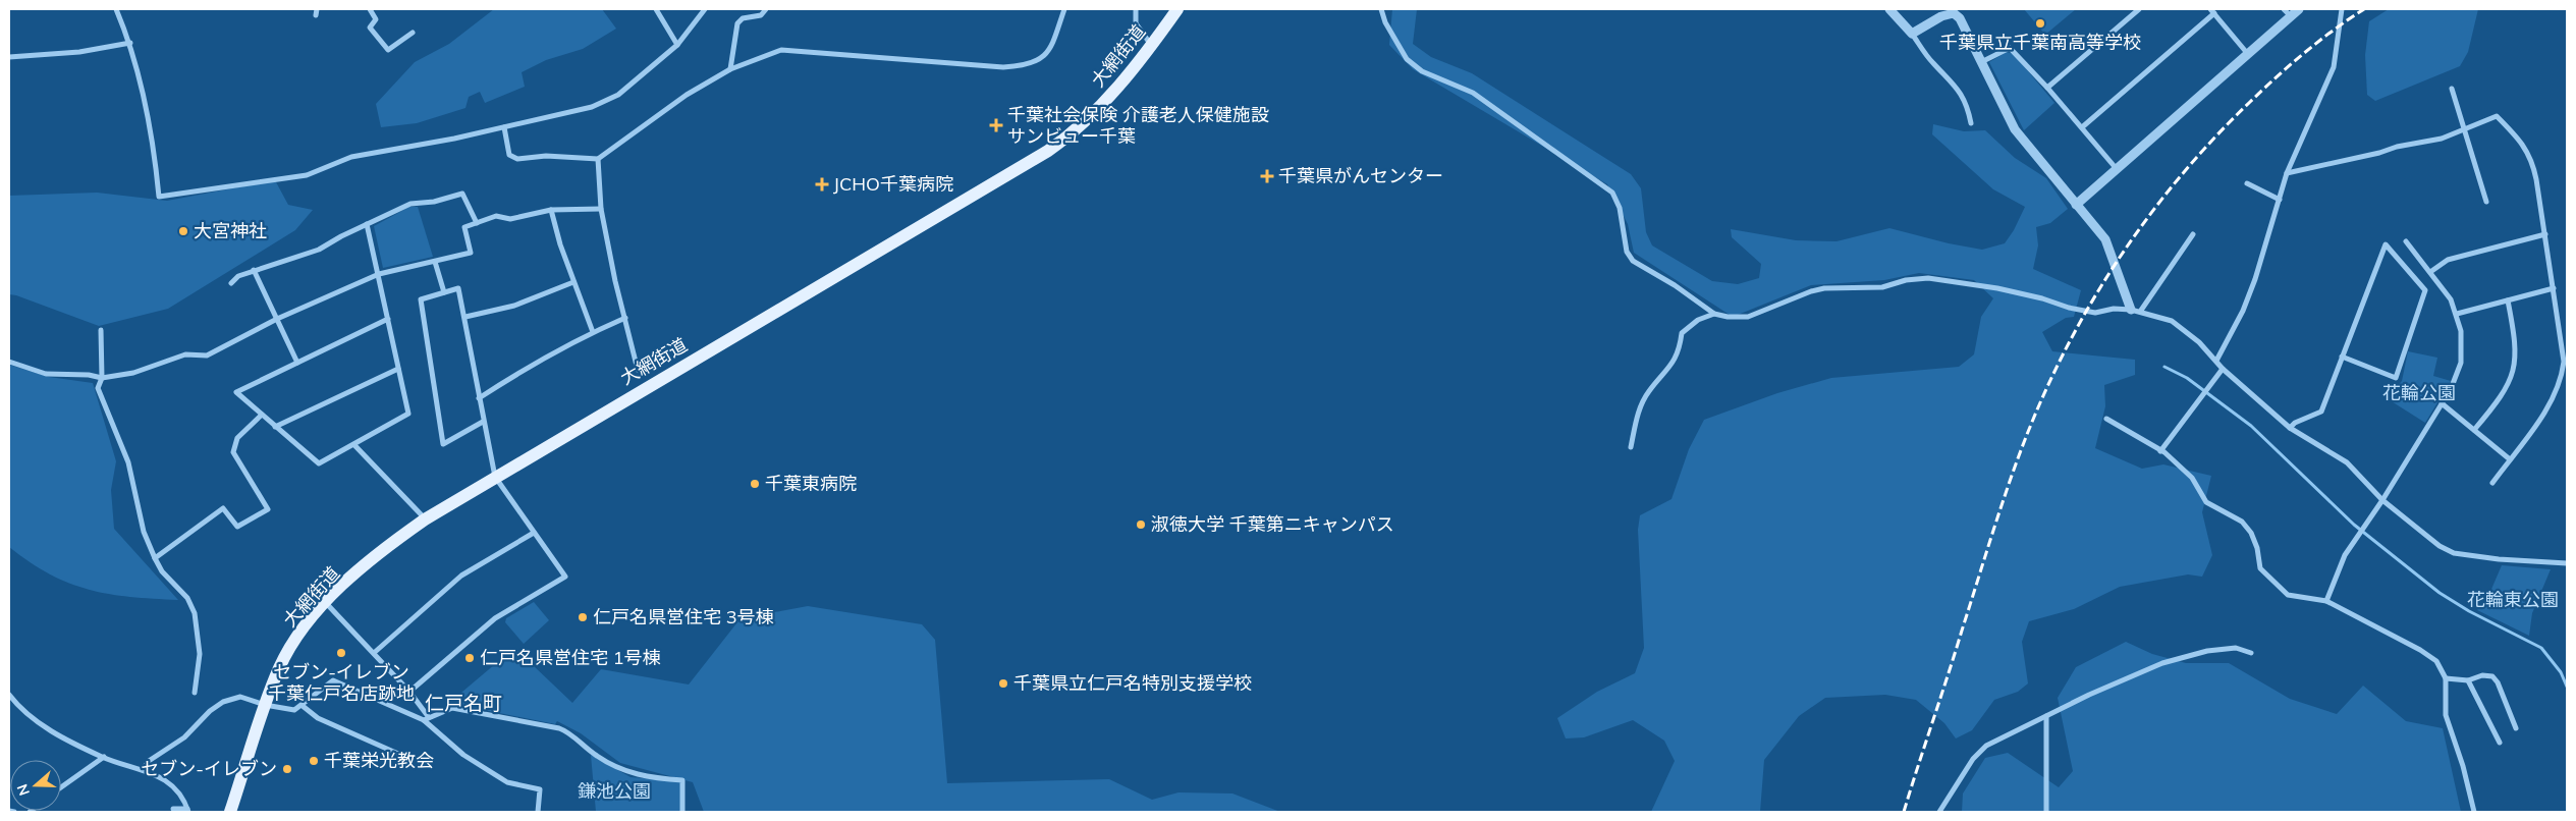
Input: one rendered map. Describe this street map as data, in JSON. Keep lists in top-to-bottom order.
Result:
{
  "streets": {
    "main road": ["大網街道"]
  },
  "districts": ["仁戸名町"],
  "parks": ["花輪公園", "花輪東公園", "鎌池公園"],
  "places": {
    "other": [
      "千葉県立千葉南高等学校",
      "大宮神社",
      "千葉東病院",
      "淑徳大学 千葉第ニキャンパス",
      "仁戸名県営住宅 3号棟",
      "セブン-イレブン 千葉仁戸名店跡地",
      "仁戸名県営住宅 1号棟",
      "千葉県立仁戸名特別支援学校",
      "千葉栄光教会",
      "セブン-イレブン"
    ],
    "health": ["千葉社会保険 介護老人保健施設 サンビュー千葉", "千葉県がんセンター", "JCHO千葉病院"]
  },
  "north": "left"
}
